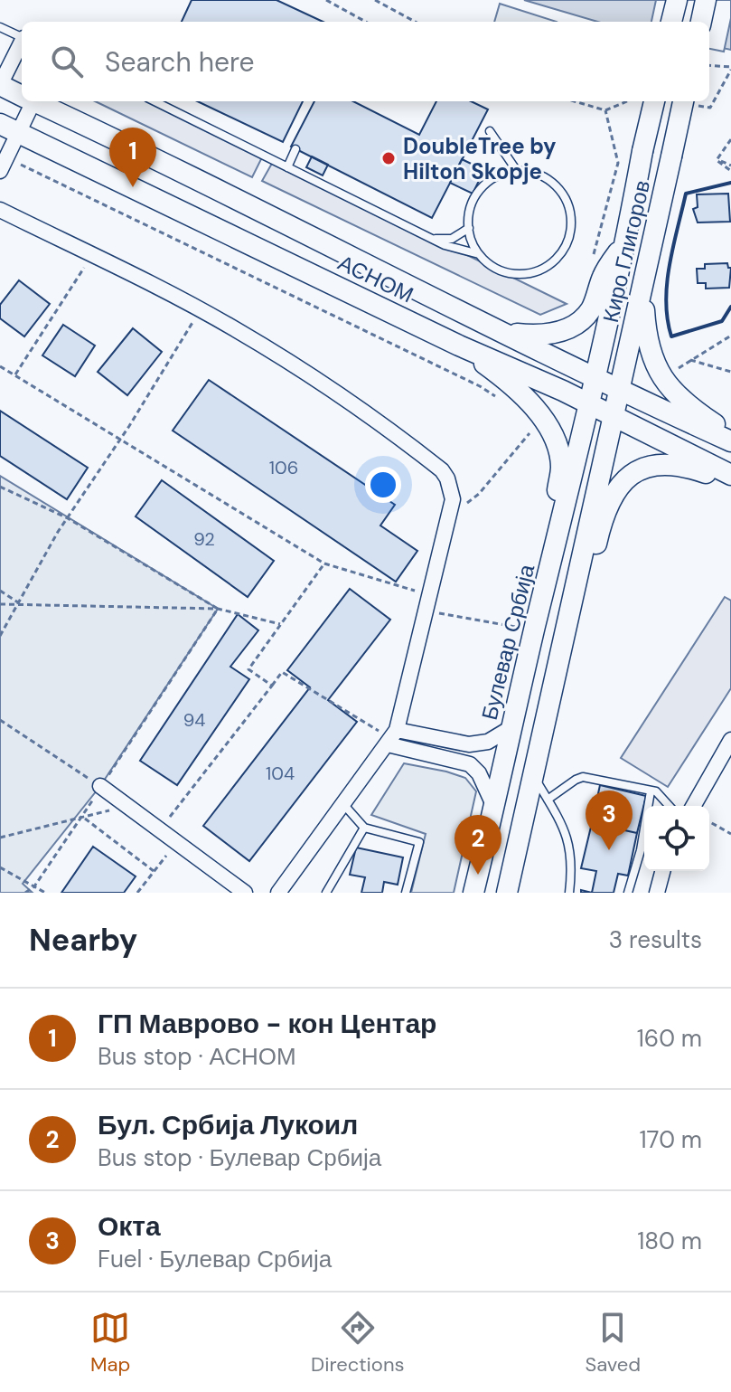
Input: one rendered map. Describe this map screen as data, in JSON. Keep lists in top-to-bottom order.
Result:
{
  "streets": {
    "street": ["Киро Глигоров", "АСНОМ", "Булевар Србија"]
  },
  "crossings": [
    ["Киро Глигоров", "АСНОМ"],
    ["Киро Глигоров", "Булевар Србија"],
    ["АСНОМ", "Булевар Србија"]
  ],
  "places": ["DoubleTree by Hilton Skopje"],
  "house_numbers": [
    "106",
    "92",
    "94",
    "104"
  ],
  "page": {
    "search": "Search here",
    "pins": ["1", "3", "2"],
    "heading": ["Nearby", "3 results"],
    "list": [
      {
        "mark": "1",
        "name": "ГП Маврово - кон Центар",
        "note": "Bus stop · АСНОМ",
        "value": "160 m"
      },
      {
        "mark": "2",
        "name": "Бул. Србија Лукоил",
        "note": "Bus stop · Булевар Србија",
        "value": "170 m"
      },
      {
        "mark": "3",
        "name": "Окта",
        "note": "Fuel · Булевар Србија",
        "value": "180 m"
      }
    ],
    "nav": ["Map", "Directions", "Saved"]
  }
}
